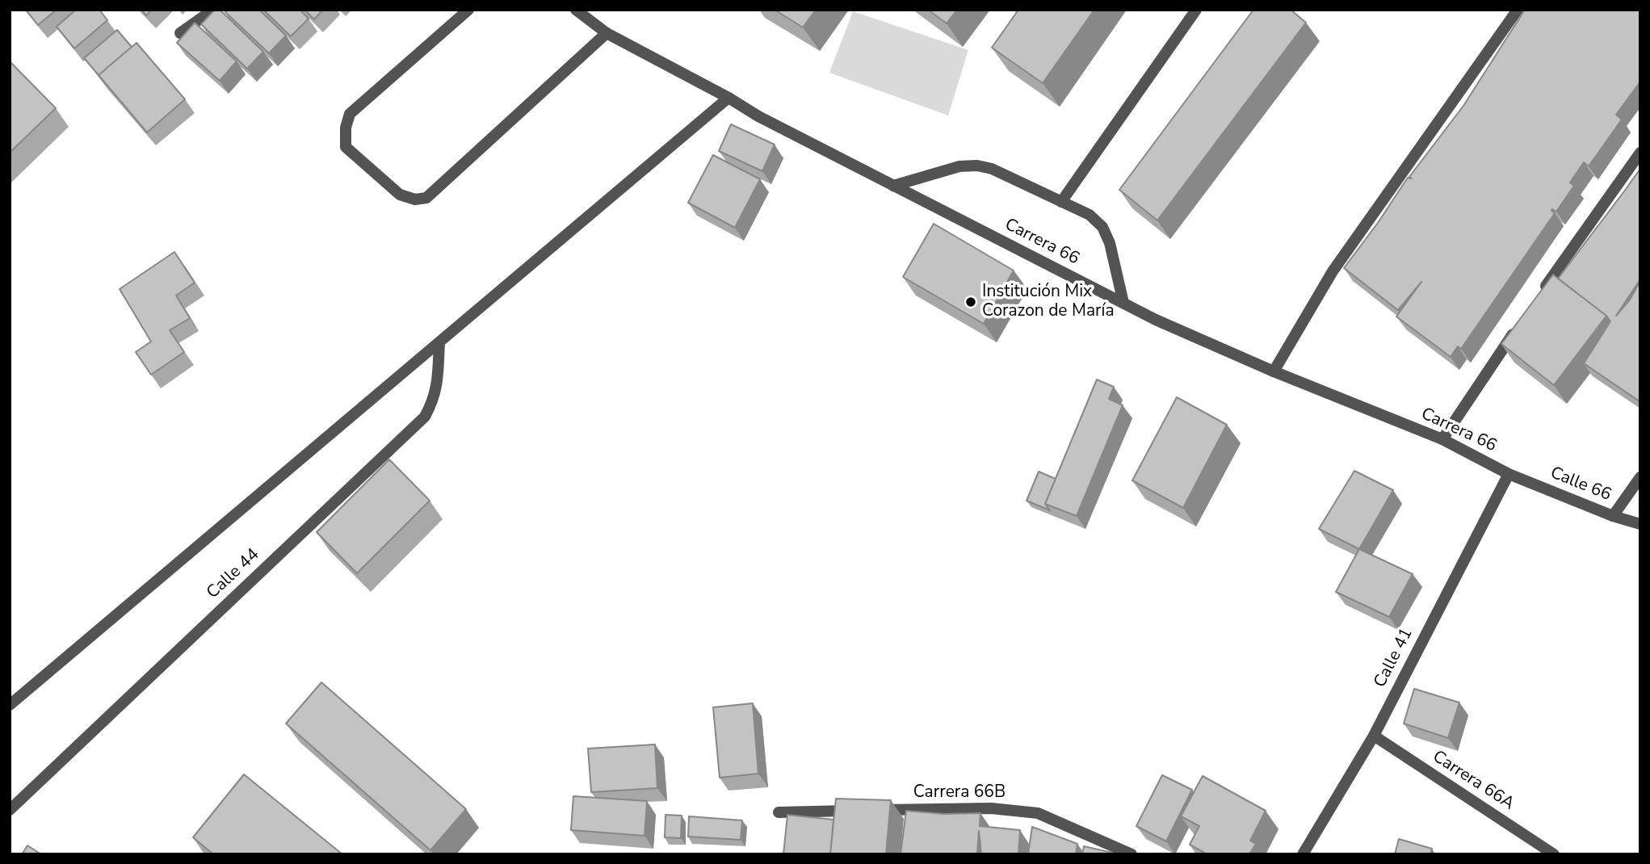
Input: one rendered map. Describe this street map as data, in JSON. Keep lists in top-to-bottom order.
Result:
{
  "streets": {
    "street": [
      "Carrera 66",
      "Calle 66",
      "Calle 44",
      "Calle 41",
      "Carrera 66A",
      "Carrera 66B"
    ]
  },
  "crossings": [
    ["Carrera 66", "Calle 66"],
    ["Carrera 66", "Calle 41"],
    ["Calle 66", "Calle 41"],
    ["Calle 41", "Carrera 66A"]
  ],
  "places": ["Institución Mix Corazon de María"]
}
